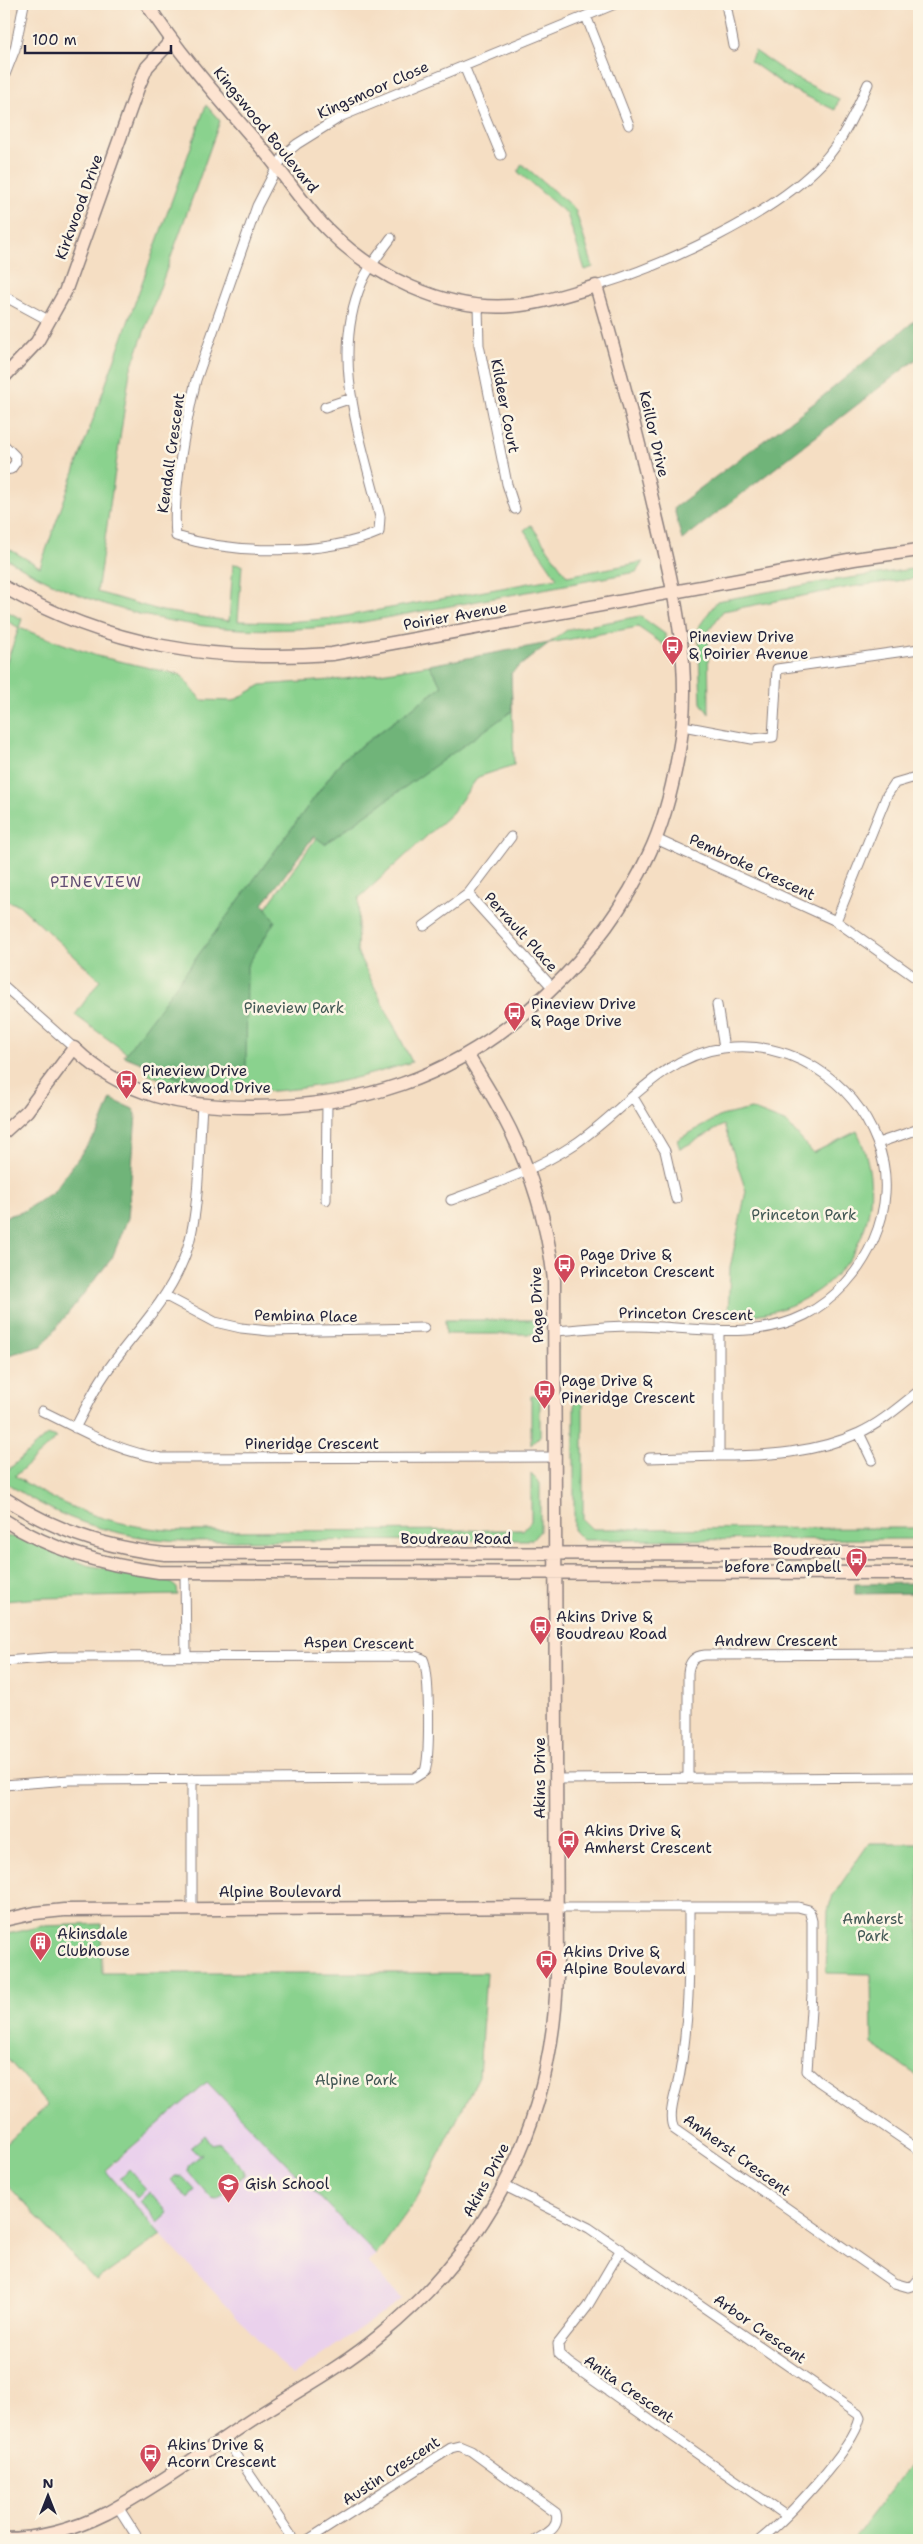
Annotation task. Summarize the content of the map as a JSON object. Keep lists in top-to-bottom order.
{
  "streets": {
    "street": [
      "Kingsmoor Close",
      "Kingswood Boulevard",
      "Kirkwood Drive",
      "Kildeer Court",
      "Keillor Drive",
      "Kendall Crescent",
      "Poirier Avenue",
      "Pembroke Crescent",
      "Perrault Place",
      "Page Drive",
      "Princeton Crescent",
      "Pembina Place",
      "Pineridge Crescent",
      "Boudreau Road",
      "Andrew Crescent",
      "Aspen Crescent",
      "Akins Drive",
      "Alpine Boulevard",
      "Amherst Crescent",
      "Arbor Crescent",
      "Anita Crescent",
      "Austin Crescent"
    ]
  },
  "crossings": [
    ["Kingsmoor Close", "Kingswood Boulevard"],
    ["Kingsmoor Close", "Kendall Crescent"],
    ["Kingswood Boulevard", "Kirkwood Drive"],
    ["Kingswood Boulevard", "Kildeer Court"],
    ["Kingswood Boulevard", "Keillor Drive"],
    ["Kingswood Boulevard", "Kendall Crescent"],
    ["Keillor Drive", "Poirier Avenue"],
    ["Keillor Drive", "Pembroke Crescent"],
    ["Keillor Drive", "Perrault Place"],
    ["Keillor Drive", "Page Drive"],
    ["Page Drive", "Princeton Crescent"],
    ["Page Drive", "Pineridge Crescent"],
    ["Page Drive", "Boudreau Road"],
    ["Page Drive", "Akins Drive"],
    ["Akins Drive", "Alpine Boulevard"],
    ["Akins Drive", "Arbor Crescent"],
    ["Arbor Crescent", "Anita Crescent"]
  ],
  "districts": ["PINEVIEW"],
  "parks": [
    "Pineview Park",
    "Princeton Park",
    "Amherst Park",
    "Alpine Park"
  ],
  "places": {
    "bus stop": [
      "Pineview Drive & Poirier Avenue",
      "Pineview Drive & Page Drive",
      "Pineview Drive & Parkwood Drive",
      "Page Drive & Princeton Crescent",
      "Page Drive & Pineridge Crescent",
      "Boudreau before Campbell",
      "Akins Drive & Boudreau Road",
      "Akins Drive & Amherst Crescent",
      "Akins Drive & Alpine Boulevard",
      "Akins Drive & Acorn Crescent"
    ],
    "building": ["Akinsdale Clubhouse"],
    "school or university": ["Gish School"]
  },
  "scale_bar": "100 m",
  "north": "top"
}
